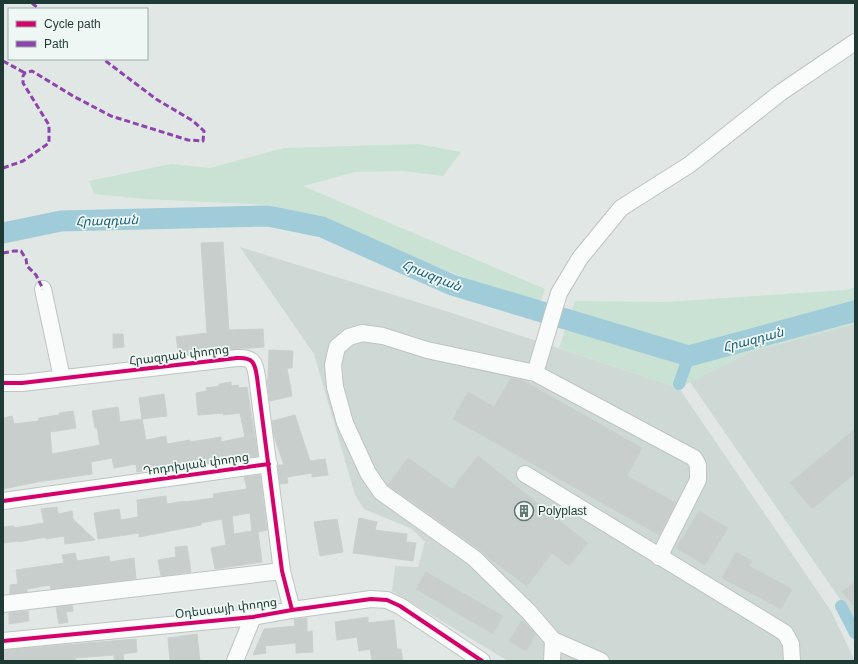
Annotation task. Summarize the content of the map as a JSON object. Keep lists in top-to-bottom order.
{
  "streets": {
    "street": ["Հրազդան փողոց", "Դոդոխյան փողոց", "Օդեսսայի փողոց"]
  },
  "crossings": [
    ["Հրազդան փողոց", "Դոդոխյան փողոց"]
  ],
  "water": ["Հրազդան"],
  "places": {
    "building": ["Polyplast"]
  },
  "legend": ["Cycle path", "Path"]
}
